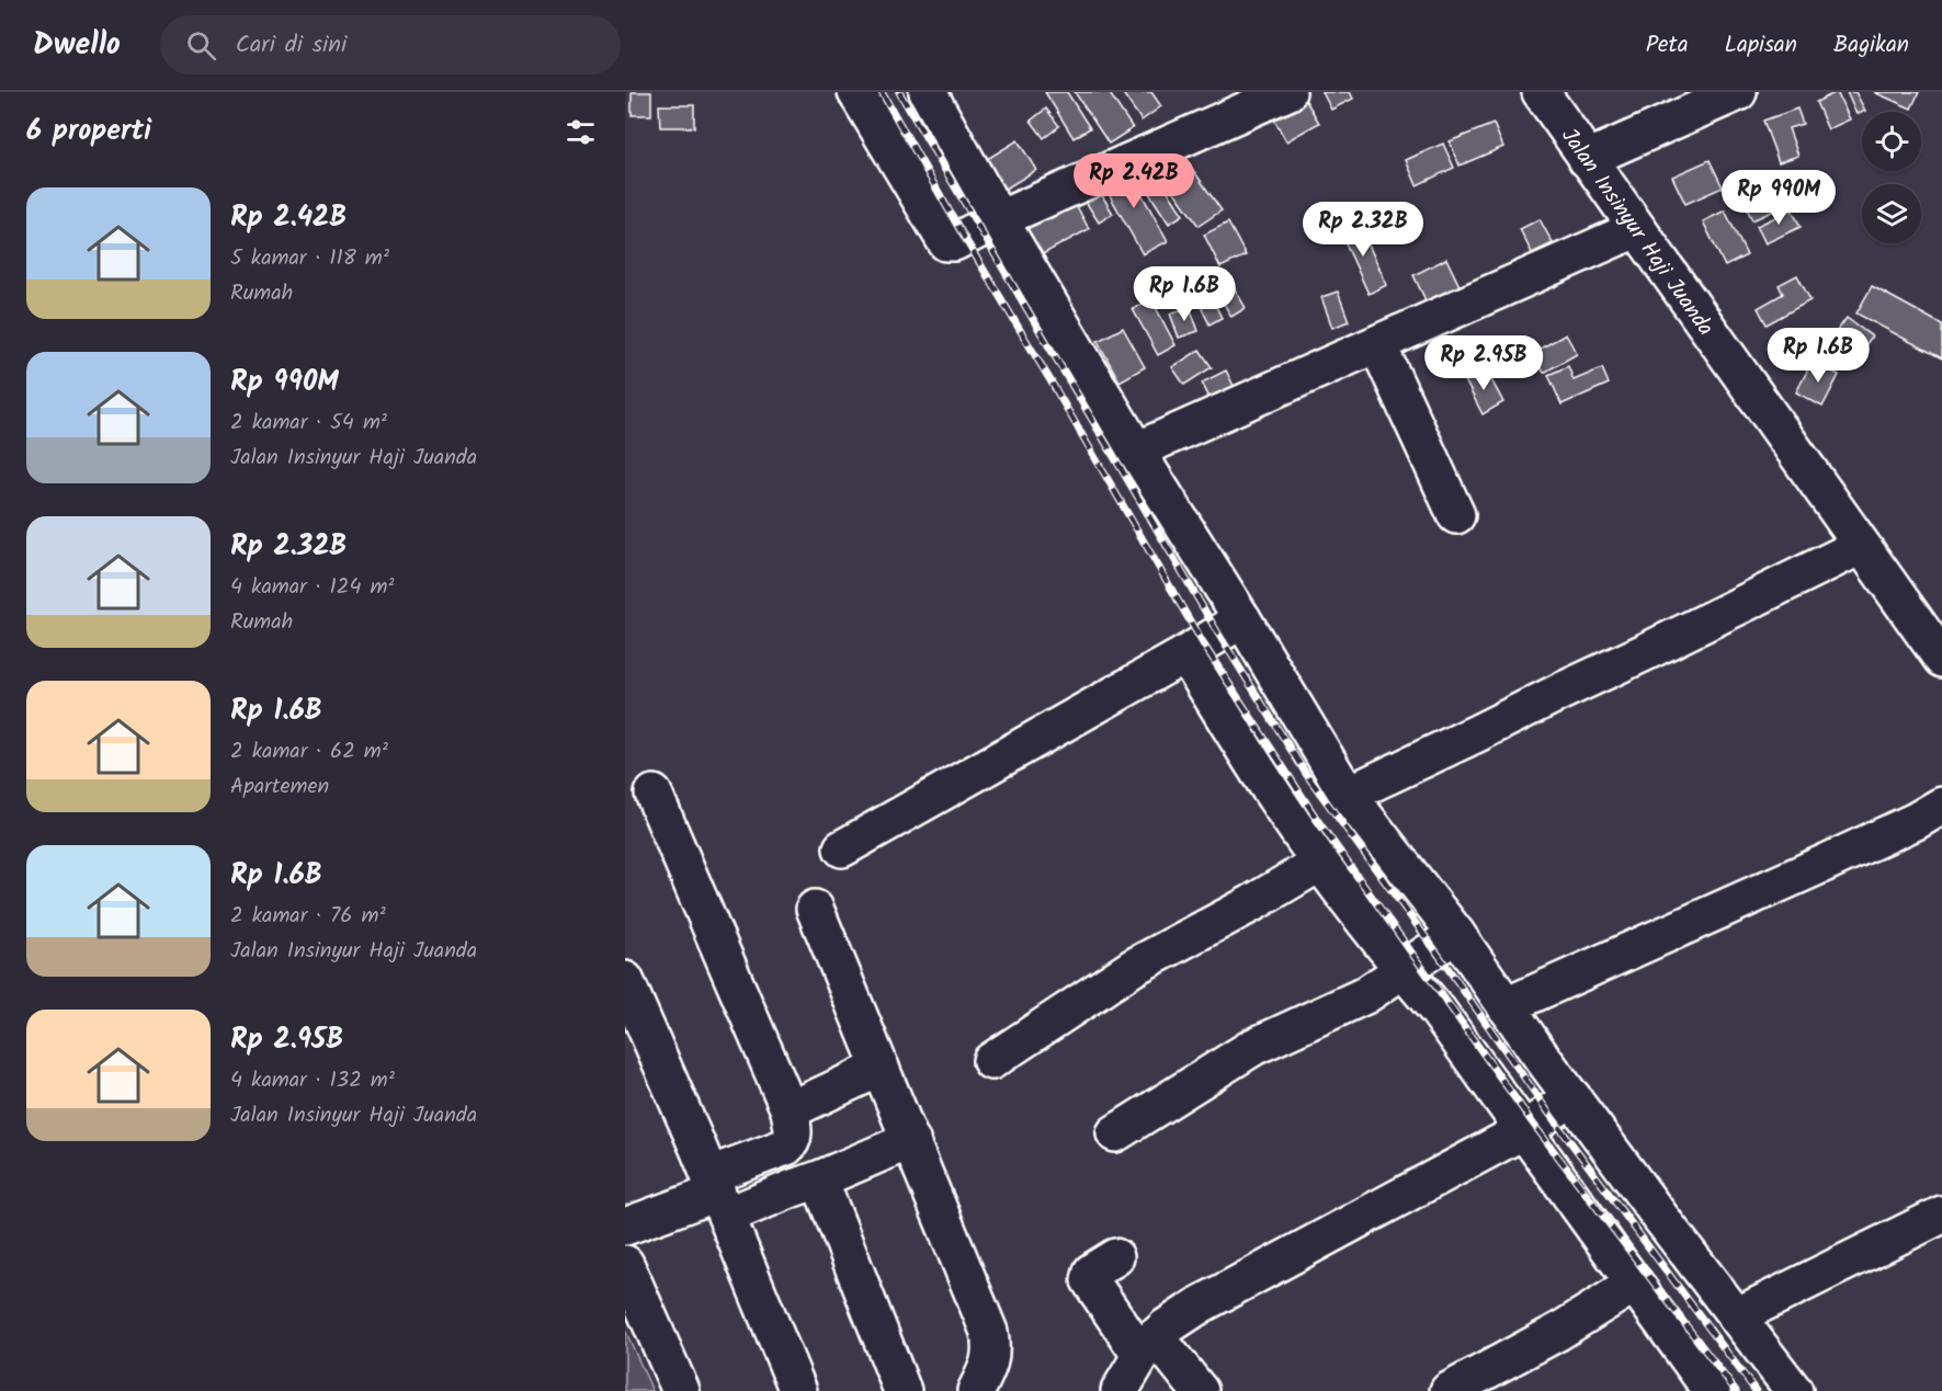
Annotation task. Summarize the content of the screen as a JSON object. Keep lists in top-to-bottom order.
{
  "streets": {
    "main road": ["Jalan Insinyur Haji Juanda"]
  },
  "page": {
    "header": "Dwello",
    "search": "Cari di sini",
    "nav": ["Peta", "Lapisan", "Bagikan"],
    "heading": "6 properti",
    "price": [
      "Rp 2.42B",
      "Rp 990M",
      "Rp 2.32B",
      "Rp 1.6B",
      "Rp 1.6B",
      "Rp 2.95B"
    ],
    "list": [
      {
        "name": "Rp 2.42B",
        "note": "5 kamar · 118 m² · Rumah"
      },
      {
        "name": "Rp 990M",
        "note": "2 kamar · 54 m² · Jalan Insinyur Haji Juanda"
      },
      {
        "name": "Rp 2.32B",
        "note": "4 kamar · 124 m² · Rumah"
      },
      {
        "name": "Rp 1.6B",
        "note": "2 kamar · 62 m² · Apartemen"
      },
      {
        "name": "Rp 1.6B",
        "note": "2 kamar · 76 m² · Jalan Insinyur Haji Juanda"
      },
      {
        "name": "Rp 2.95B",
        "note": "4 kamar · 132 m² · Jalan Insinyur Haji Juanda"
      }
    ]
  }
}
